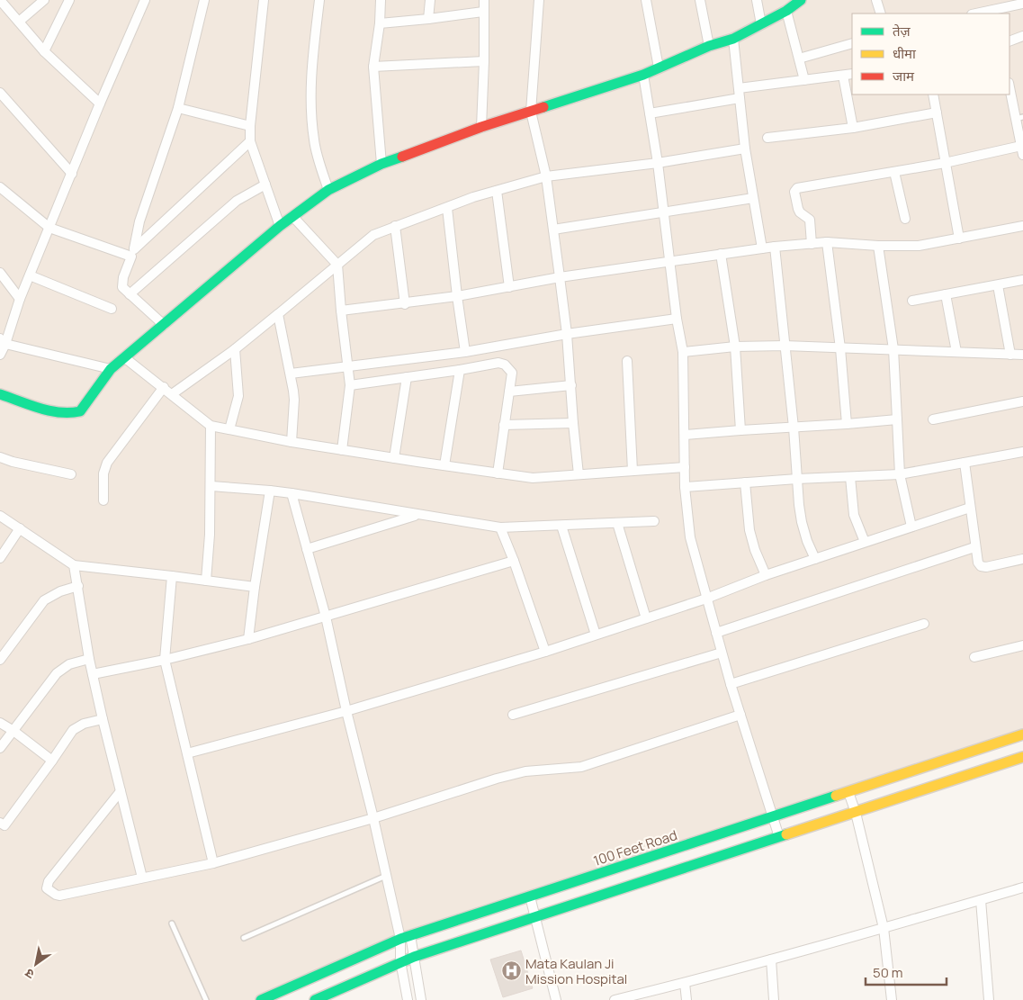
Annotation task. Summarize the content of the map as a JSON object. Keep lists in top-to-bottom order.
{
  "streets": {
    "main road": ["100 Feet Road"]
  },
  "places": {
    "hospital": ["Mata Kaulan Ji Mission Hospital"]
  },
  "legend": ["तेज़", "धीमा", "जाम"],
  "scale_bar": "50 m",
  "north": "bottom left"
}
